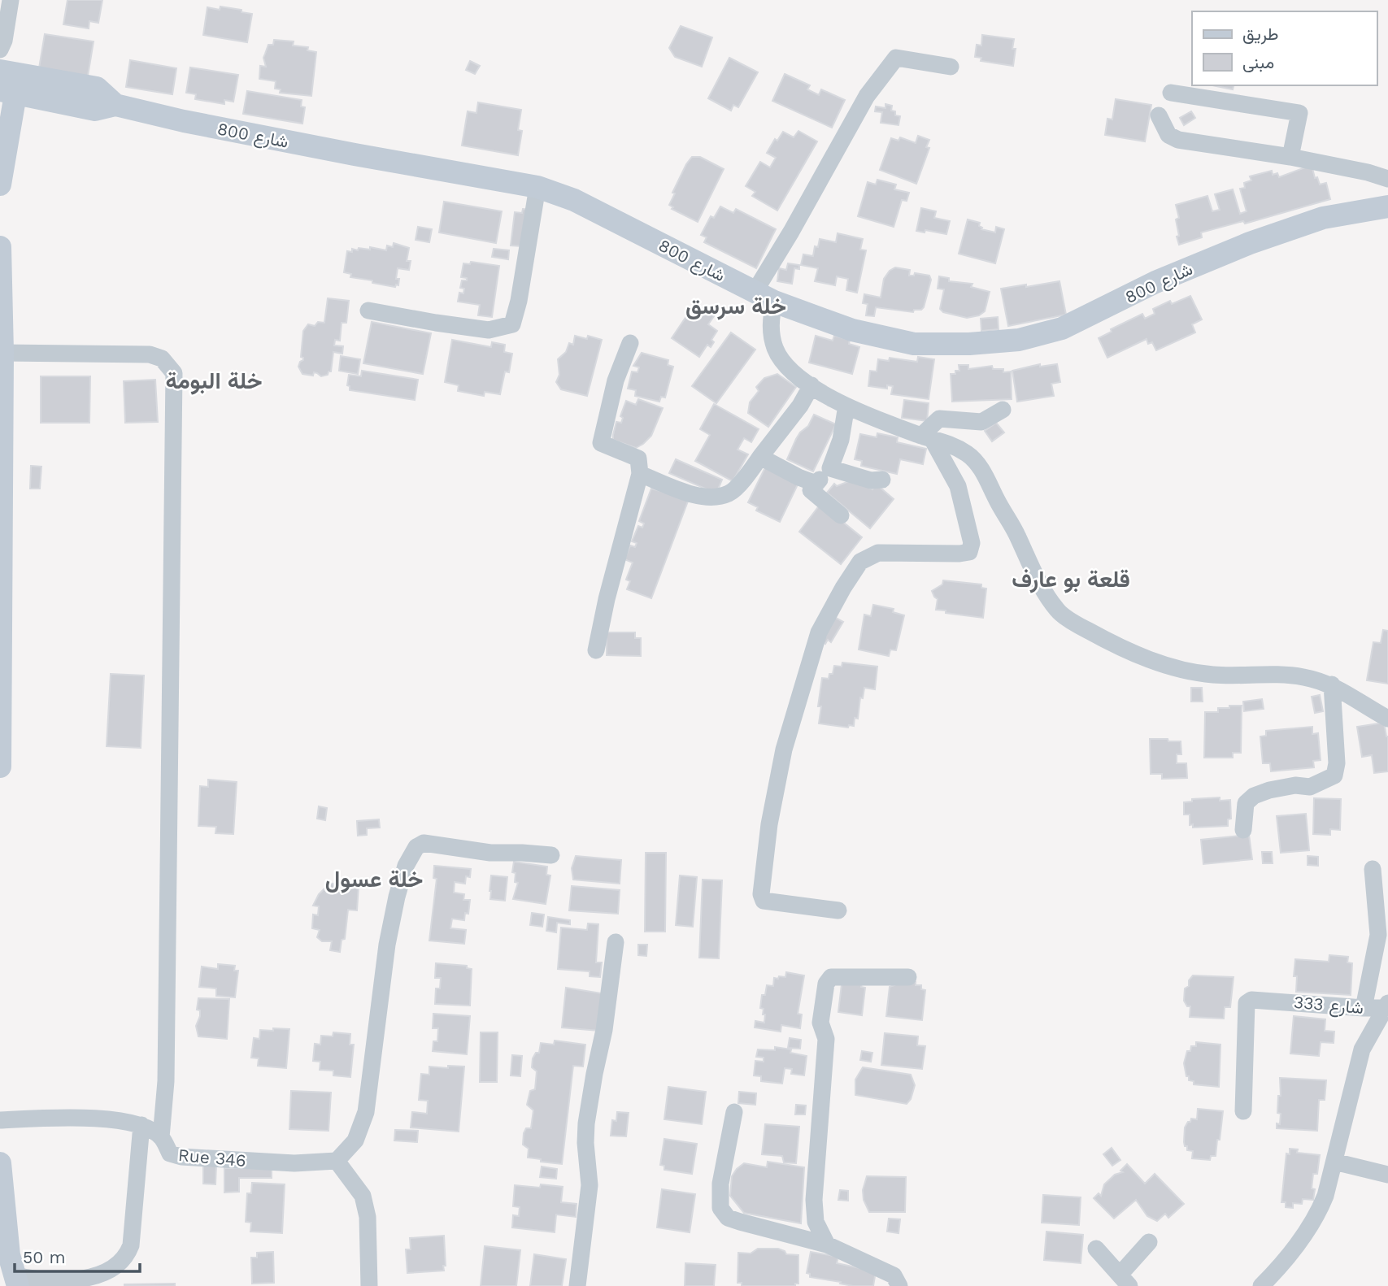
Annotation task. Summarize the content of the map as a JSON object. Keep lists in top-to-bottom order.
{
  "streets": {
    "main road": ["شارع 800"],
    "street": ["شارع 333", "Rue 346"]
  },
  "districts": [
    "خلة سرسق",
    "خلة البومة",
    "قلعة بو عارف",
    "خلة عسول"
  ],
  "legend": ["طريق", "مبنى"],
  "scale_bar": "50 m"
}
